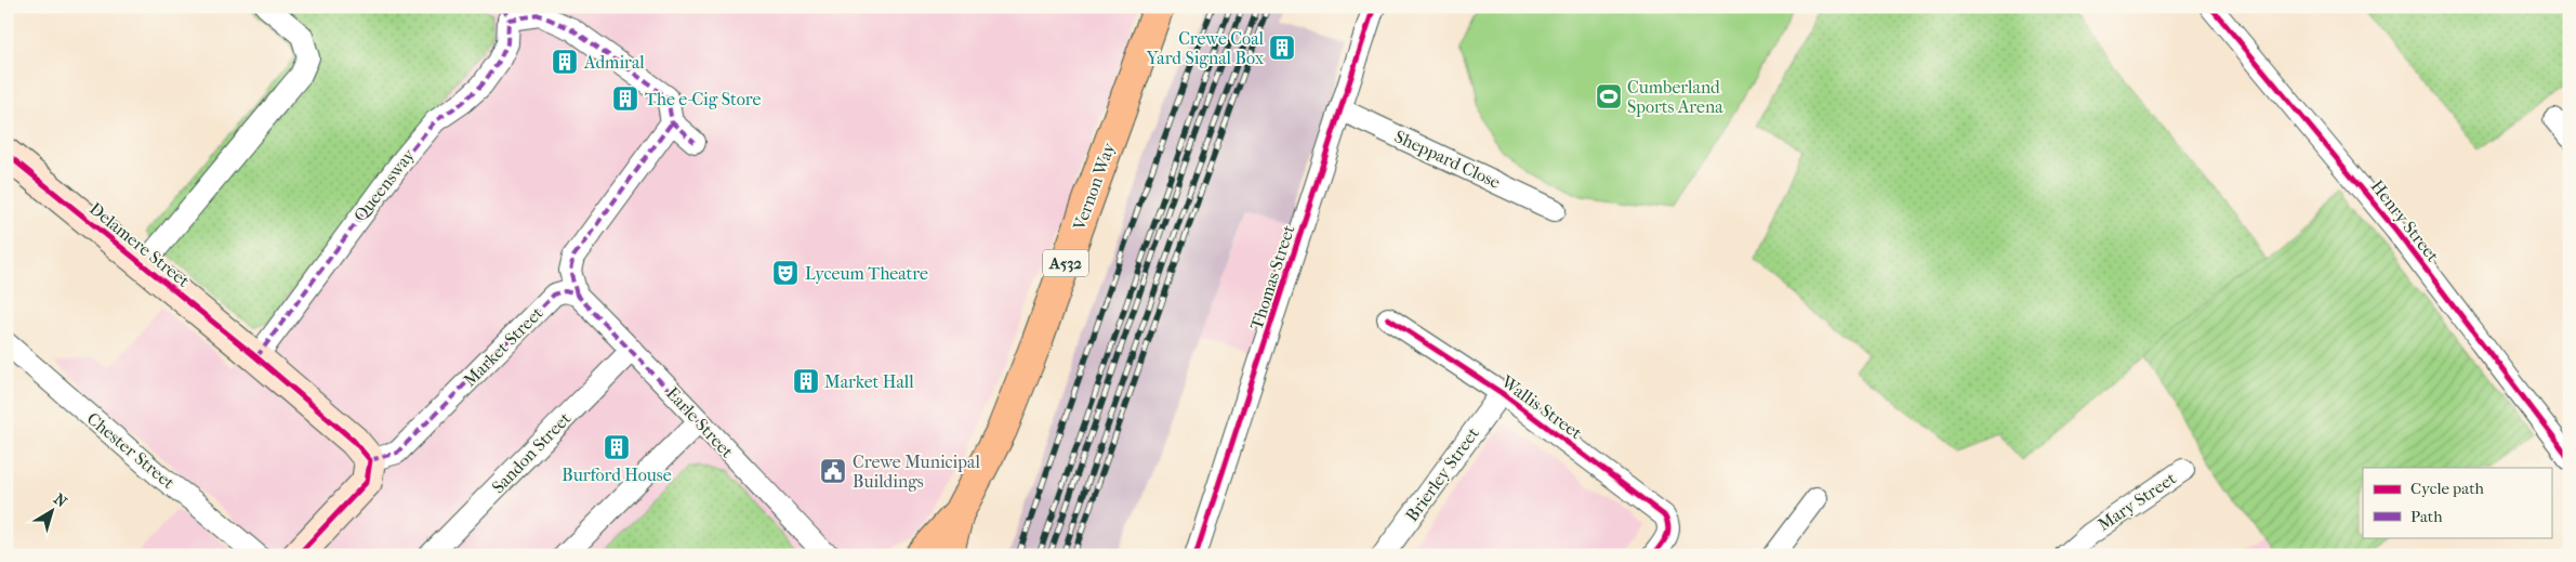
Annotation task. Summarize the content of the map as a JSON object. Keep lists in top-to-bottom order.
{
  "streets": {
    "main road": ["Vernon Way", "A532"],
    "street": [
      "Sheppard Close",
      "Queensway",
      "Henry Street",
      "Delamere Street",
      "Thomas Street",
      "Market Street",
      "Wallis Street",
      "Earle Street",
      "Chester Street",
      "Sandon Street",
      "Brierley Street",
      "Mary Street"
    ]
  },
  "crossings": [
    ["Sheppard Close", "Thomas Street"],
    ["Queensway", "Delamere Street"],
    ["Delamere Street", "Market Street"],
    ["Market Street", "Earle Street"],
    ["Wallis Street", "Brierley Street"],
    ["Earle Street", "Sandon Street"]
  ],
  "places": {
    "building": [
      "Crewe Coal Yard Signal Box",
      "Admiral",
      "The e-Cig Store",
      "Market Hall",
      "Burford House"
    ],
    "sports": ["Cumberland Sports Arena"],
    "theatre": ["Lyceum Theatre"],
    "public building": ["Crewe Municipal Buildings"]
  },
  "legend": ["Cycle path", "Path"],
  "north": "top right"
}
